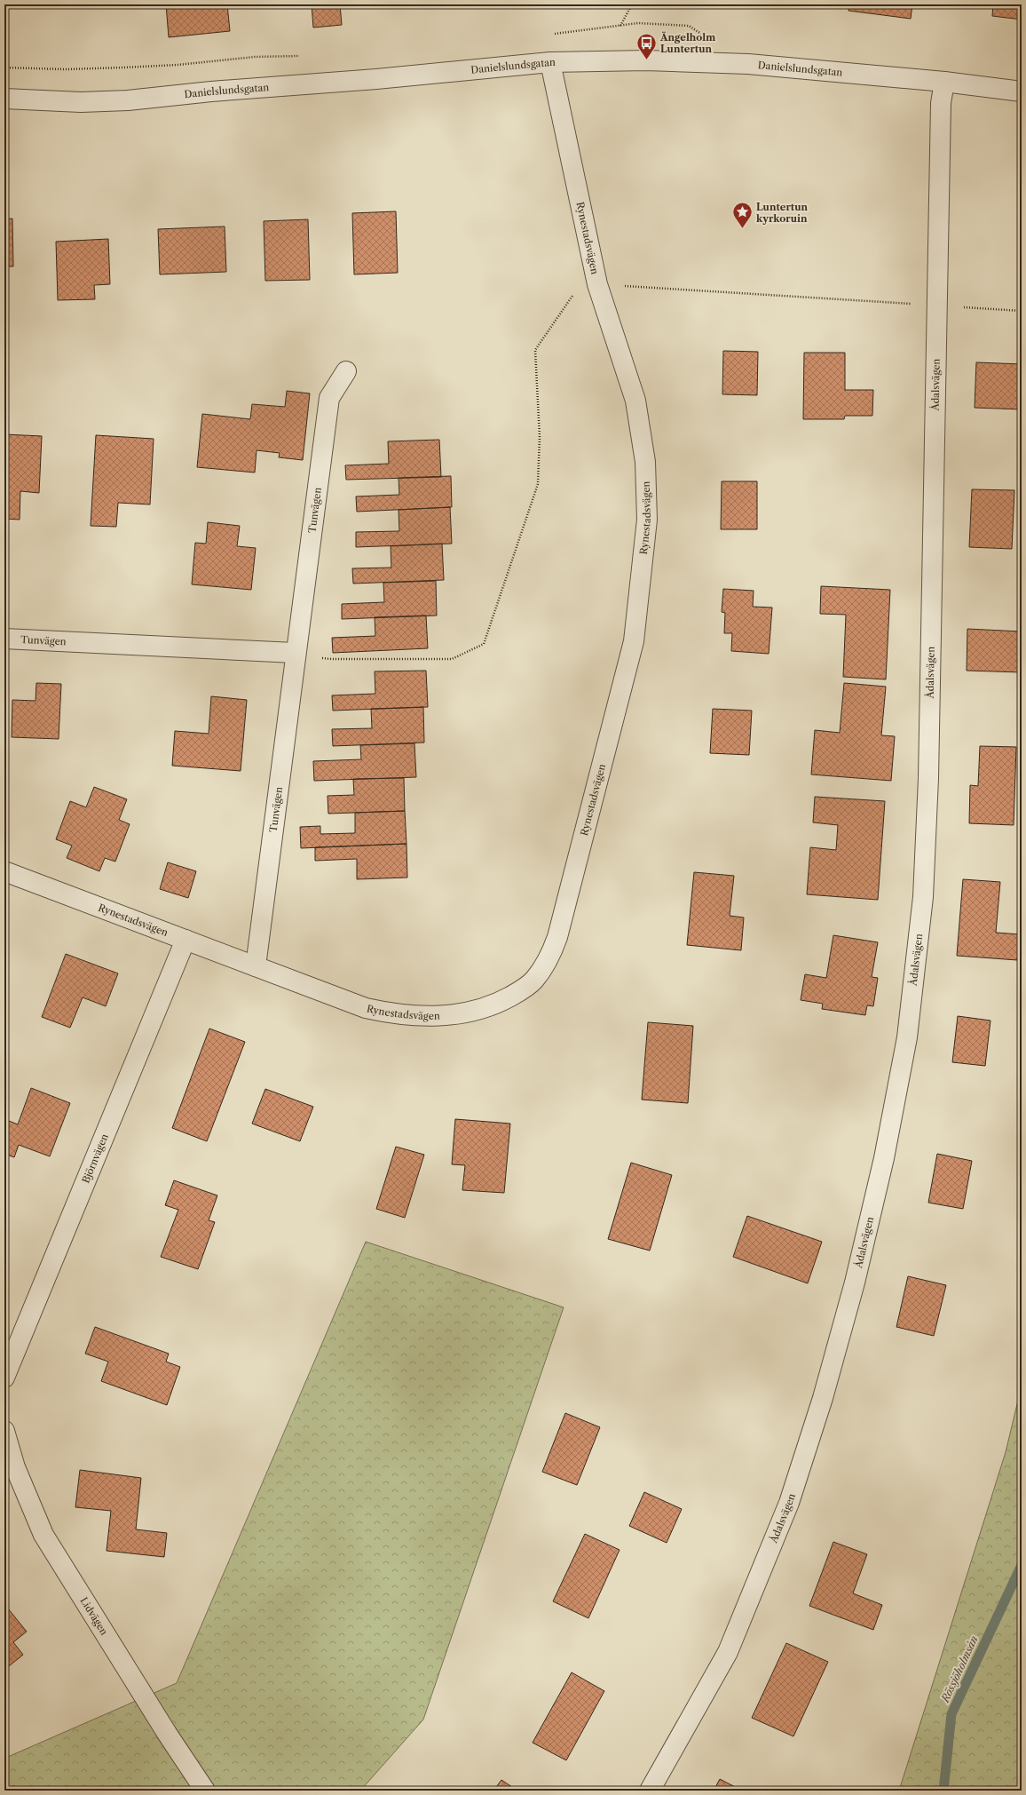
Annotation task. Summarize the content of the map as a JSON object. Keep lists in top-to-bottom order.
{
  "streets": {
    "street": [
      "Danielslundsgatan",
      "Rynestadsvägen",
      "Ådalsvägen",
      "Tunvägen",
      "Björnvägen",
      "Lidvägen"
    ]
  },
  "crossings": [
    ["Danielslundsgatan", "Rynestadsvägen"],
    ["Danielslundsgatan", "Ådalsvägen"],
    ["Rynestadsvägen", "Tunvägen"],
    ["Rynestadsvägen", "Björnvägen"]
  ],
  "water": ["Rössjöholmsån"],
  "places": {
    "bus stop": ["Ängelholm Luntertun"],
    "place": ["Luntertun kyrkoruin"]
  }
}
